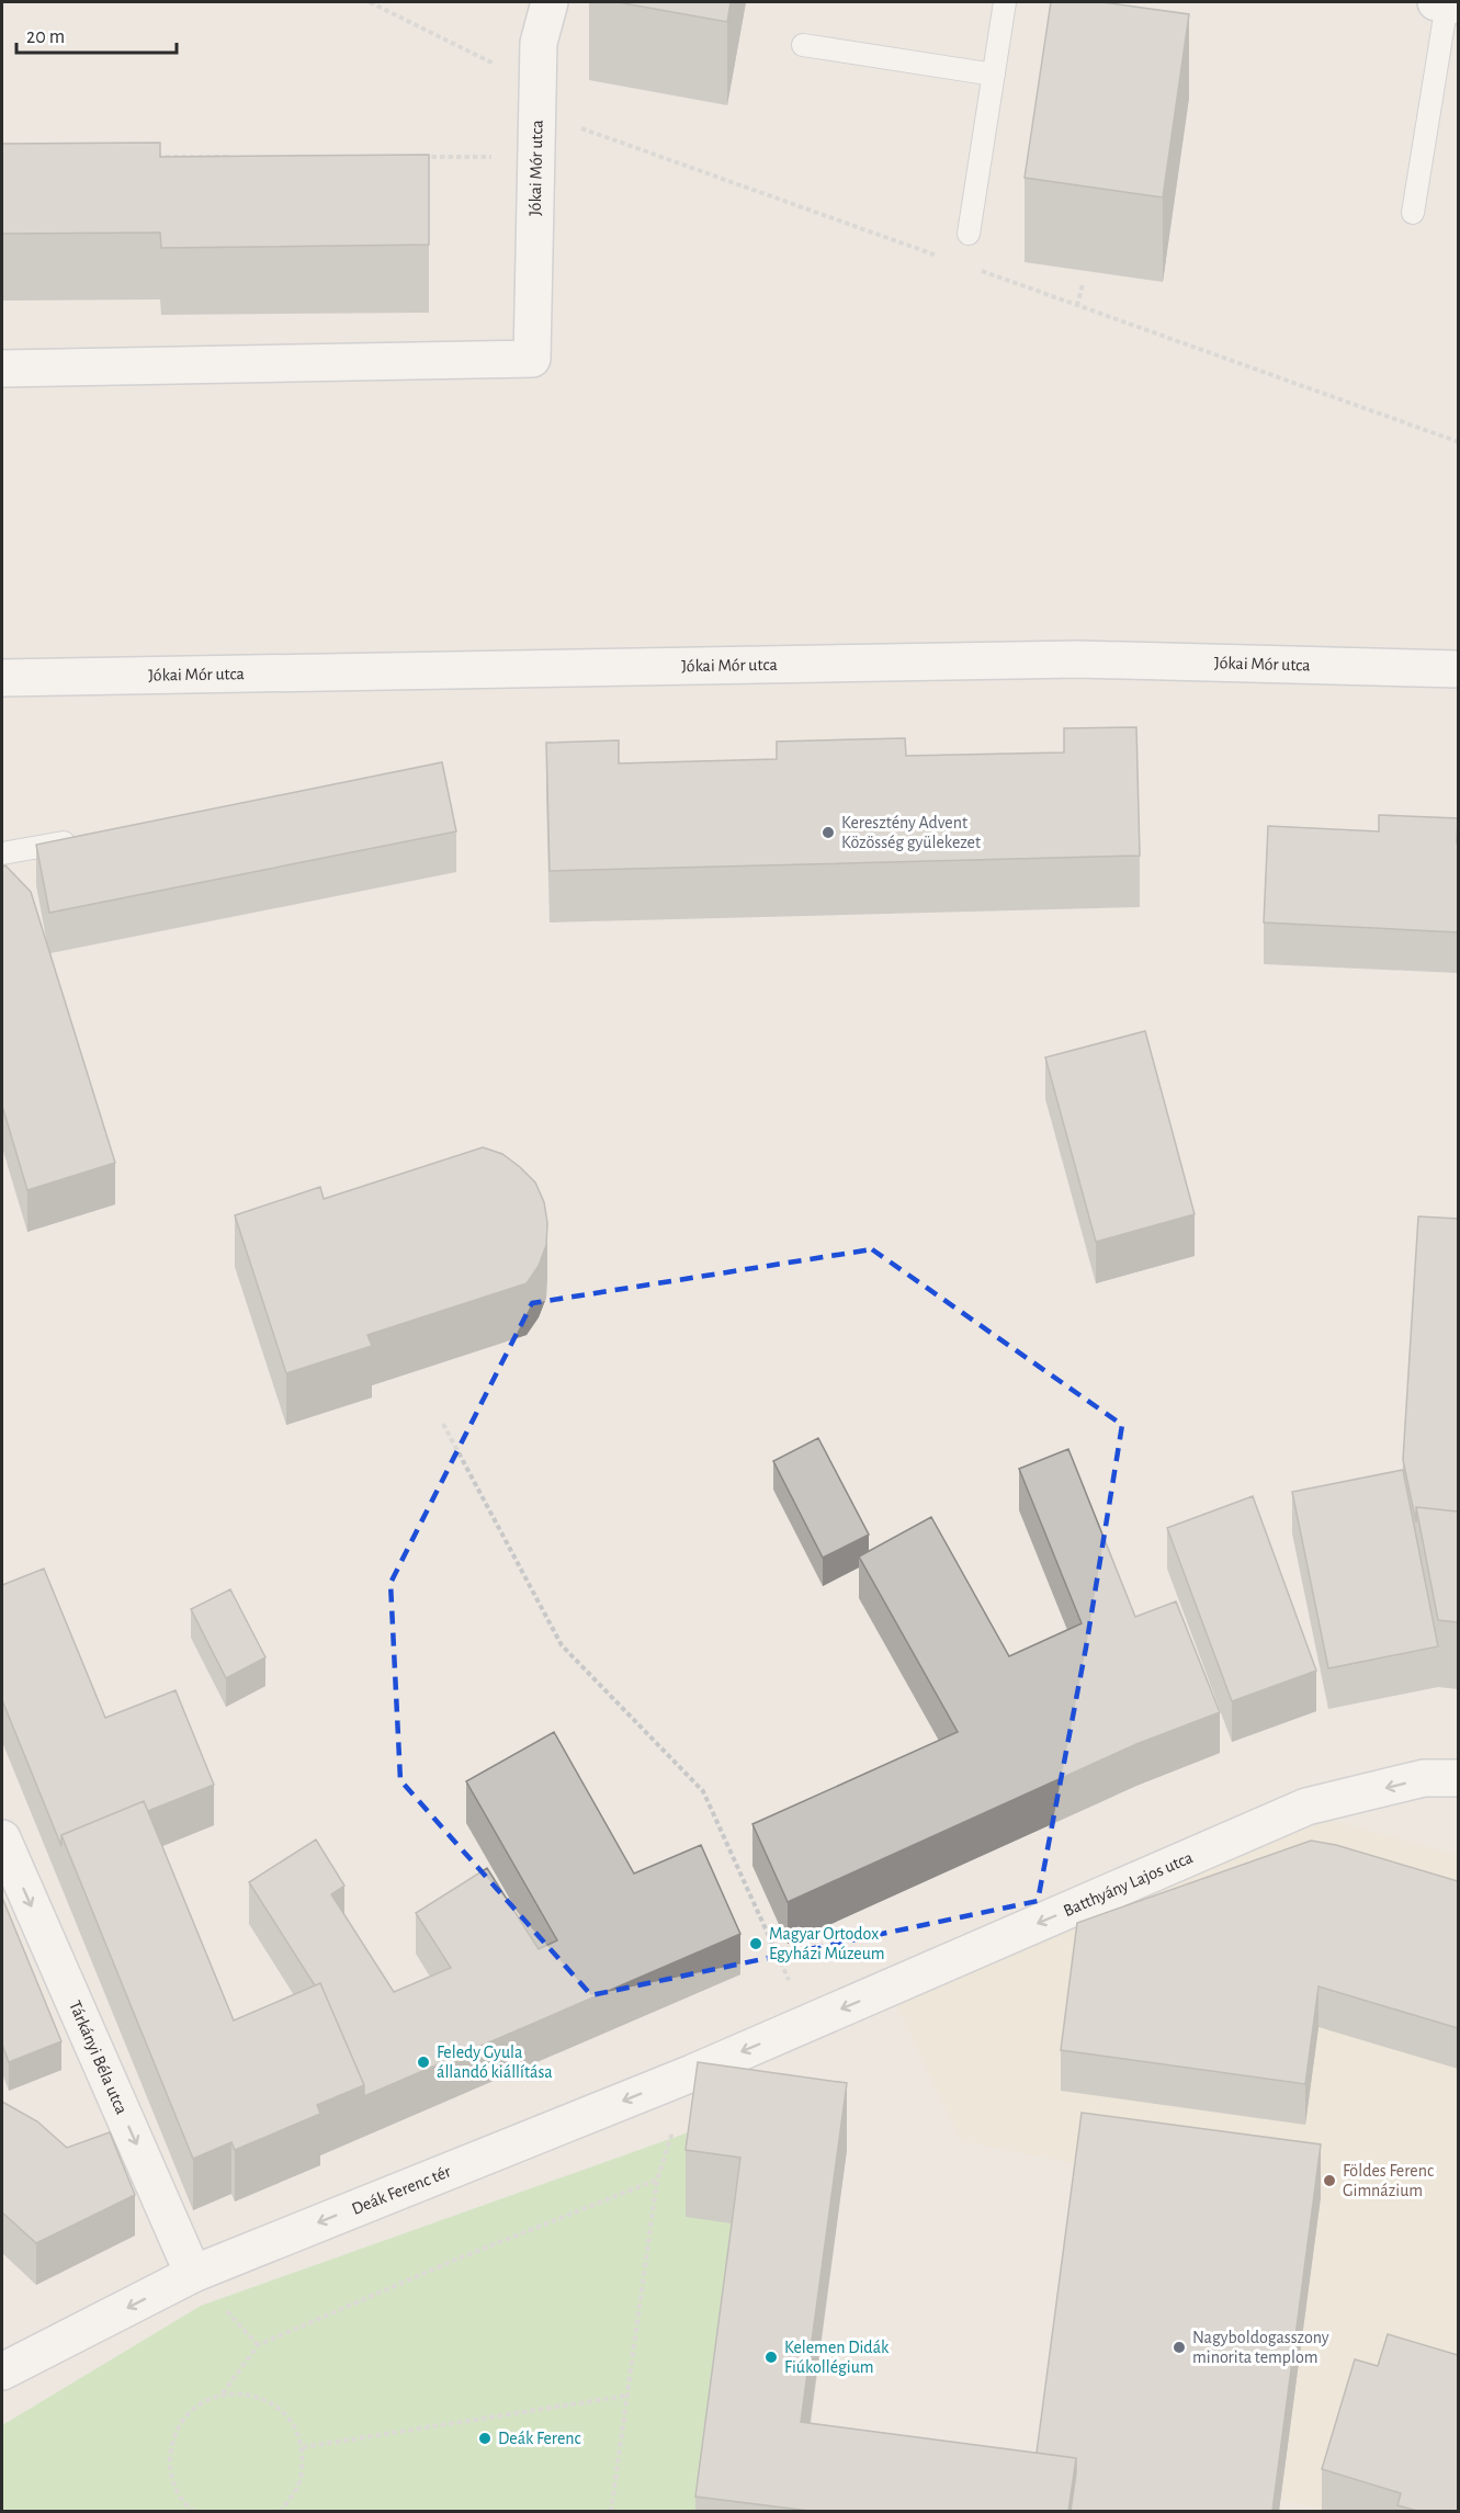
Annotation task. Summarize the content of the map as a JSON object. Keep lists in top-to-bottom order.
{
  "streets": {
    "street": [
      "Jókai Mór utca",
      "Batthyány Lajos utca",
      "Tárkányi Béla utca",
      "Deák Ferenc tér"
    ]
  },
  "crossings": [
    ["Batthyány Lajos utca", "Deák Ferenc tér"],
    ["Tárkányi Béla utca", "Deák Ferenc tér"]
  ],
  "one_way": ["Batthyány Lajos utca", "Tárkányi Béla utca", "Deák Ferenc tér"],
  "places": [
    "Keresztény Advent Közösség gyülekezet",
    "Magyar Ortodox Egyházi Múzeum",
    "Feledy Gyula állandó kiállítása",
    "Földes Ferenc Gimnázium",
    "Nagyboldogasszony minorita templom",
    "Kelemen Didák Fiúkollégium",
    "Deák Ferenc"
  ],
  "scale_bar": "20 m"
}
